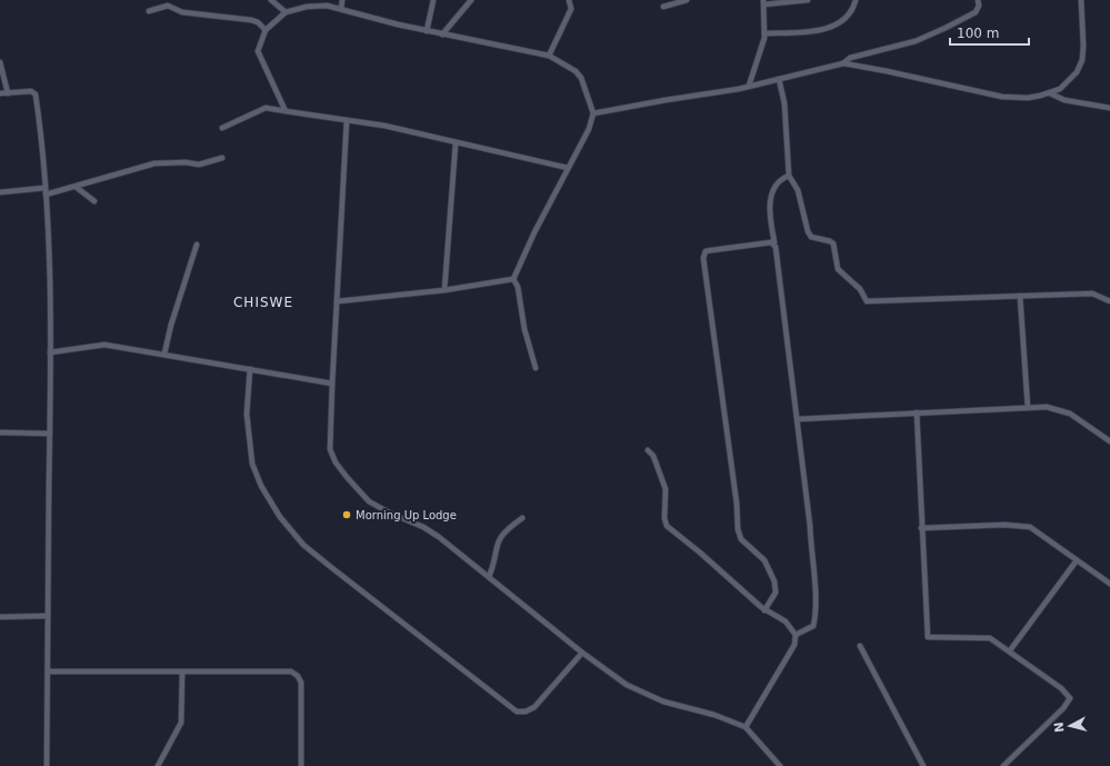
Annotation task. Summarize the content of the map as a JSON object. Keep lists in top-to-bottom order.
{
  "districts": ["CHISWE"],
  "places": ["Morning Up Lodge"],
  "scale_bar": "100 m",
  "north": "left"
}
